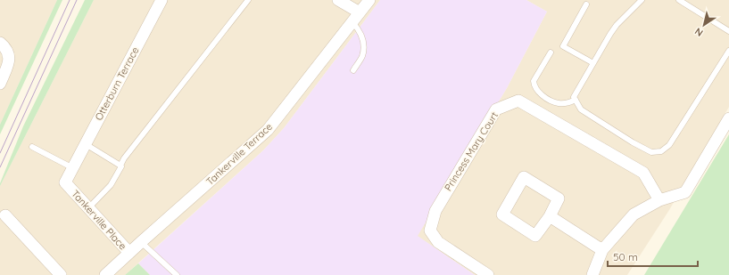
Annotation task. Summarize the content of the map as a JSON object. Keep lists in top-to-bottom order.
{
  "streets": {
    "street": [
      "Otterburn Terrace",
      "Princess Mary Court",
      "Tankerville Terrace",
      "Tankerville Place"
    ]
  },
  "crossings": [
    ["Otterburn Terrace", "Tankerville Place"],
    ["Tankerville Terrace", "Tankerville Place"]
  ],
  "scale_bar": "50 m",
  "north": "bottom left"
}
